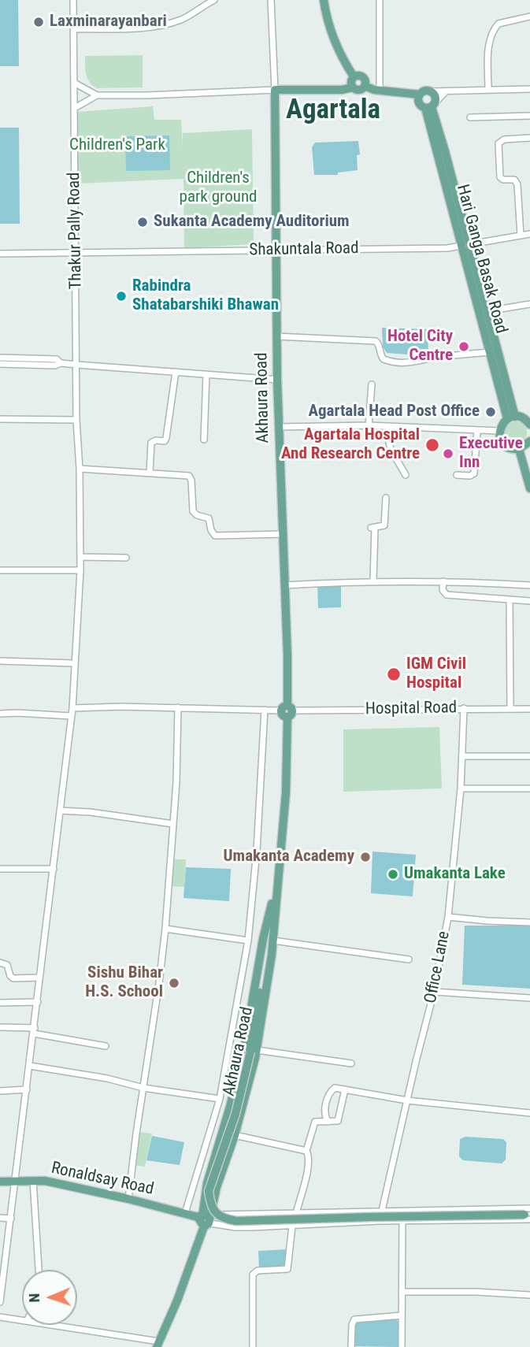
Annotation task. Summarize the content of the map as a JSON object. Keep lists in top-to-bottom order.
{
  "streets": {
    "main road": ["Hari Ganga Basak Road", "Akhaura Road", "Ronaldsay Road"],
    "street": [
      "Thakur Pally Road",
      "Shakuntala Road",
      "Hospital Road",
      "Office Lane"
    ]
  },
  "crossings": [
    ["Thakur Pally Road", "Shakuntala Road"],
    ["Thakur Pally Road", "Hospital Road"],
    ["Thakur Pally Road", "Ronaldsay Road"],
    ["Shakuntala Road", "Hari Ganga Basak Road"],
    ["Shakuntala Road", "Akhaura Road"],
    ["Akhaura Road", "Hospital Road"],
    ["Akhaura Road", "Ronaldsay Road"],
    ["Hospital Road", "Office Lane"]
  ],
  "districts": ["Agartala"],
  "parks": ["Children's Park", "Children's park ground"],
  "places": [
    "Laxminarayanbari",
    "Sukanta Academy Auditorium",
    "Rabindra Shatabarshiki Bhawan",
    "Hotel City Centre",
    "Agartala Head Post Office",
    "Agartala Hospital And Research Centre",
    "Executive Inn",
    "IGM Civil Hospital",
    "Umakanta Academy",
    "Umakanta Lake",
    "Sishu Bihar H.S. School"
  ],
  "north": "left"
}
